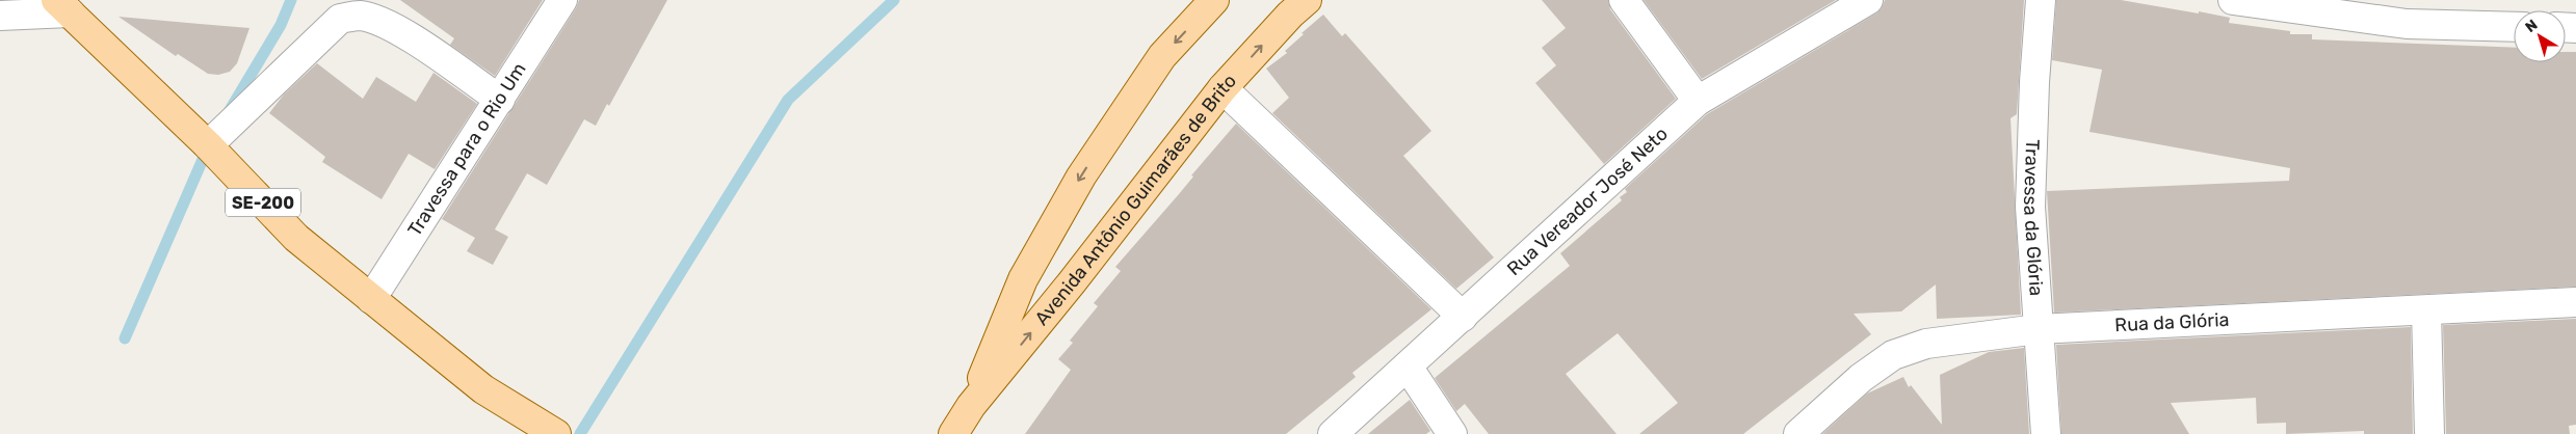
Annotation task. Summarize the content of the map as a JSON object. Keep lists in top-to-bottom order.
{
  "streets": {
    "main road": ["Avenida Antônio Guimarães de Brito", "SE-200"],
    "street": [
      "Travessa para o Rio Um",
      "Rua Vereador José Neto",
      "Travessa da Glória",
      "Rua da Glória"
    ]
  },
  "crossings": [
    ["Travessa para o Rio Um", "SE-200"],
    ["Travessa da Glória", "Rua da Glória"]
  ],
  "north": "top left"
}
